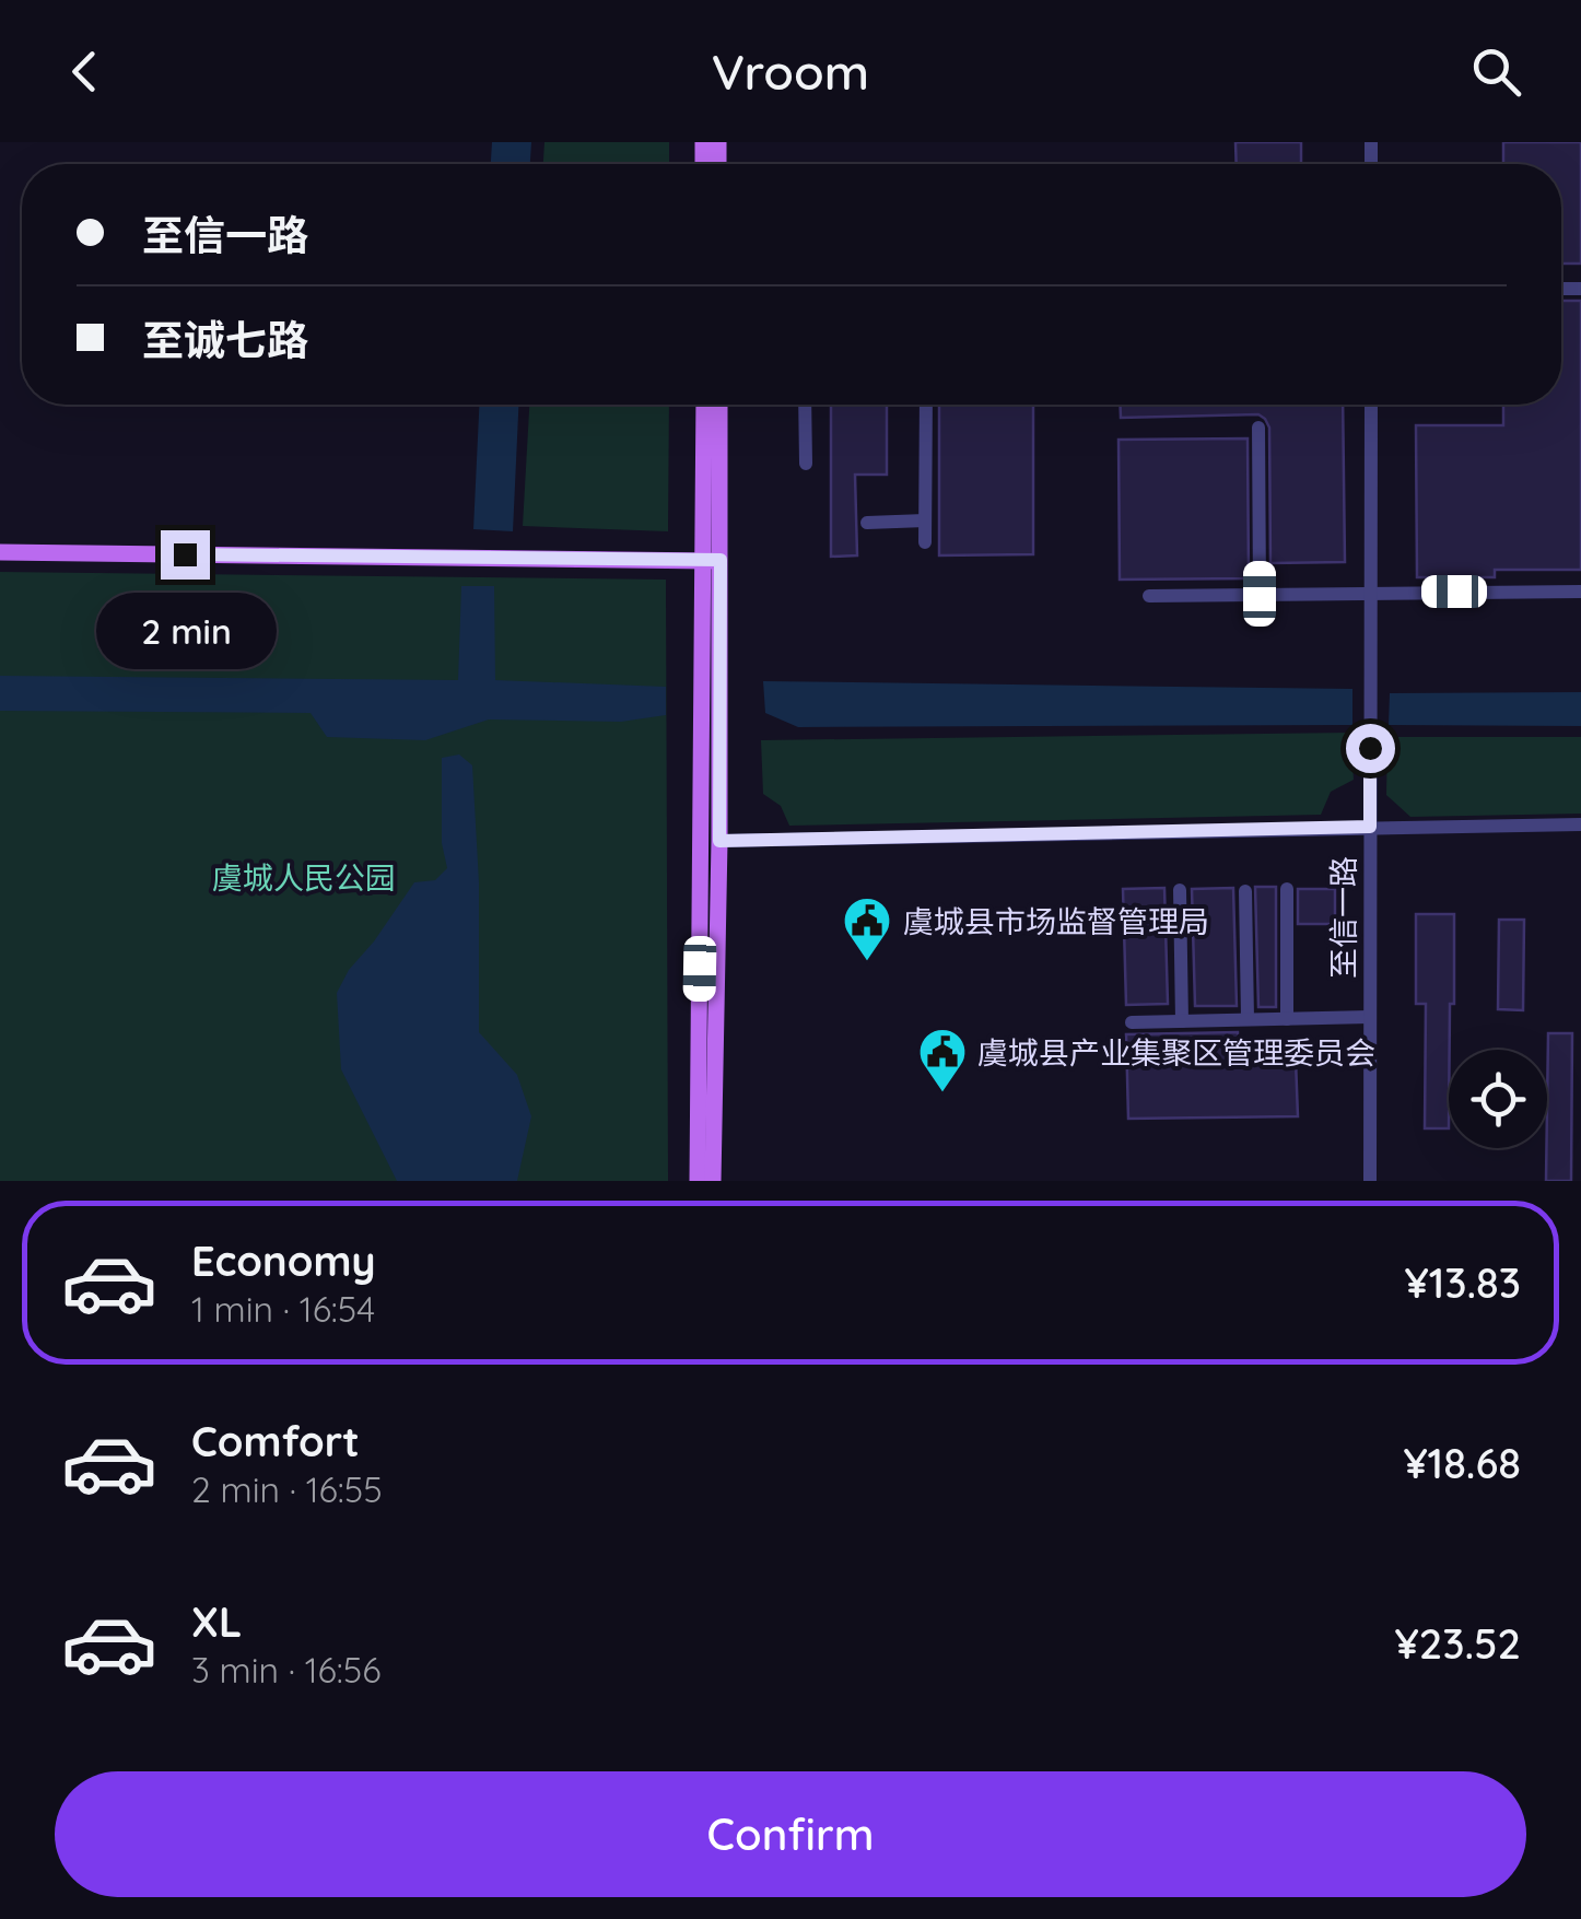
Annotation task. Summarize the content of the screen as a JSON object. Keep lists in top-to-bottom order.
{
  "streets": {
    "street": ["至信一路"]
  },
  "parks": ["虞城人民公园"],
  "places": {
    "public building": ["虞城县市场监督管理局", "虞城县产业集聚区管理委员会"]
  },
  "page": {
    "header": "Vroom",
    "banner": ["至信一路", "至诚七路"],
    "bubble": "2 min",
    "list": [
      {
        "name": "Economy",
        "note": "1 min · 16:54",
        "value": "¥13.83"
      },
      {
        "name": "Comfort",
        "note": "2 min · 16:55",
        "value": "¥18.68"
      },
      {
        "name": "XL",
        "note": "3 min · 16:56",
        "value": "¥23.52"
      }
    ],
    "buttons": "Confirm"
  }
}
